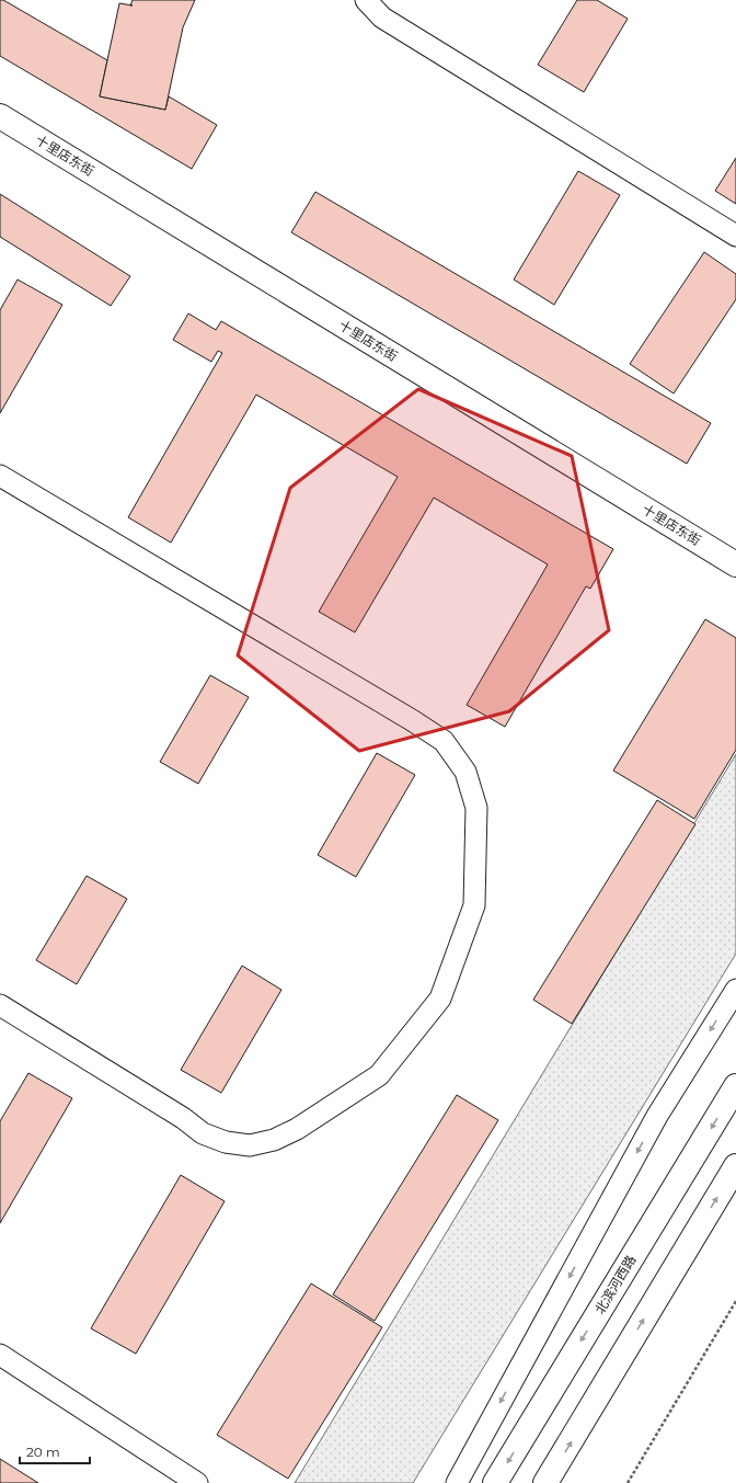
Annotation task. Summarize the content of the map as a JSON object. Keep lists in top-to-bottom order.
{
  "streets": {
    "street": ["十里店东街", "北滨河西路"]
  },
  "scale_bar": "20 m"
}
